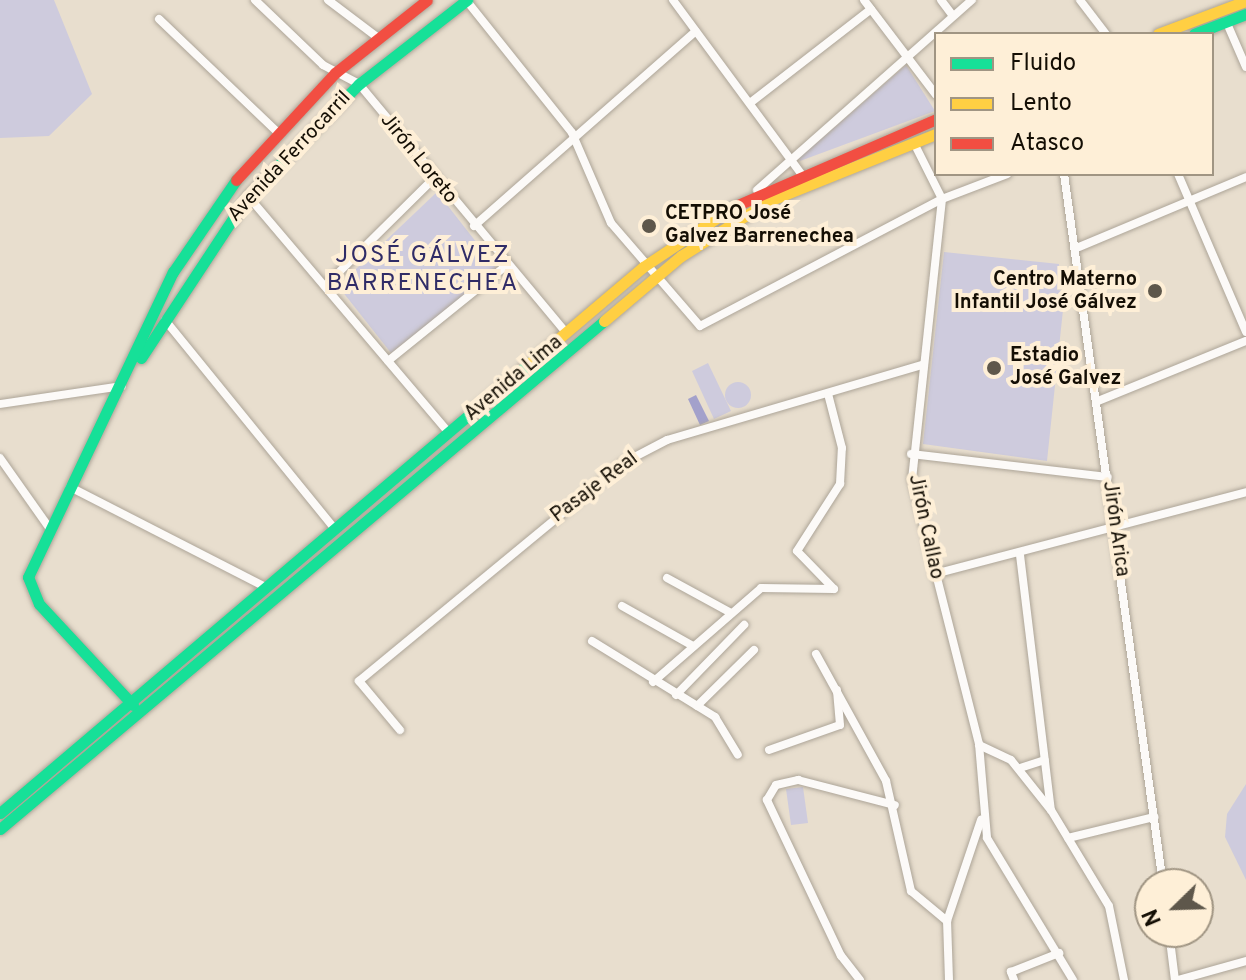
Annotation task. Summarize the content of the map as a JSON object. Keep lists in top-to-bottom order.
{
  "streets": {
    "main road": ["Avenida Ferrocarril", "Avenida Lima"],
    "street": [
      "Jirón Loreto",
      "Pasaje Real",
      "Jirón Callao",
      "Jirón Arica"
    ]
  },
  "crossings": [
    ["Avenida Ferrocarril", "Jirón Loreto"],
    ["Avenida Ferrocarril", "Avenida Lima"],
    ["Jirón Loreto", "Avenida Lima"],
    ["Pasaje Real", "Jirón Callao"]
  ],
  "districts": ["JOSÉ GÁLVEZ BARRENECHEA"],
  "places": ["CETPRO José Galvez Barrenechea", "Centro Materno Infantil José Gálvez", "Estadio José Galvez"],
  "legend": ["Fluido", "Lento", "Atasco"],
  "north": "bottom left"
}
